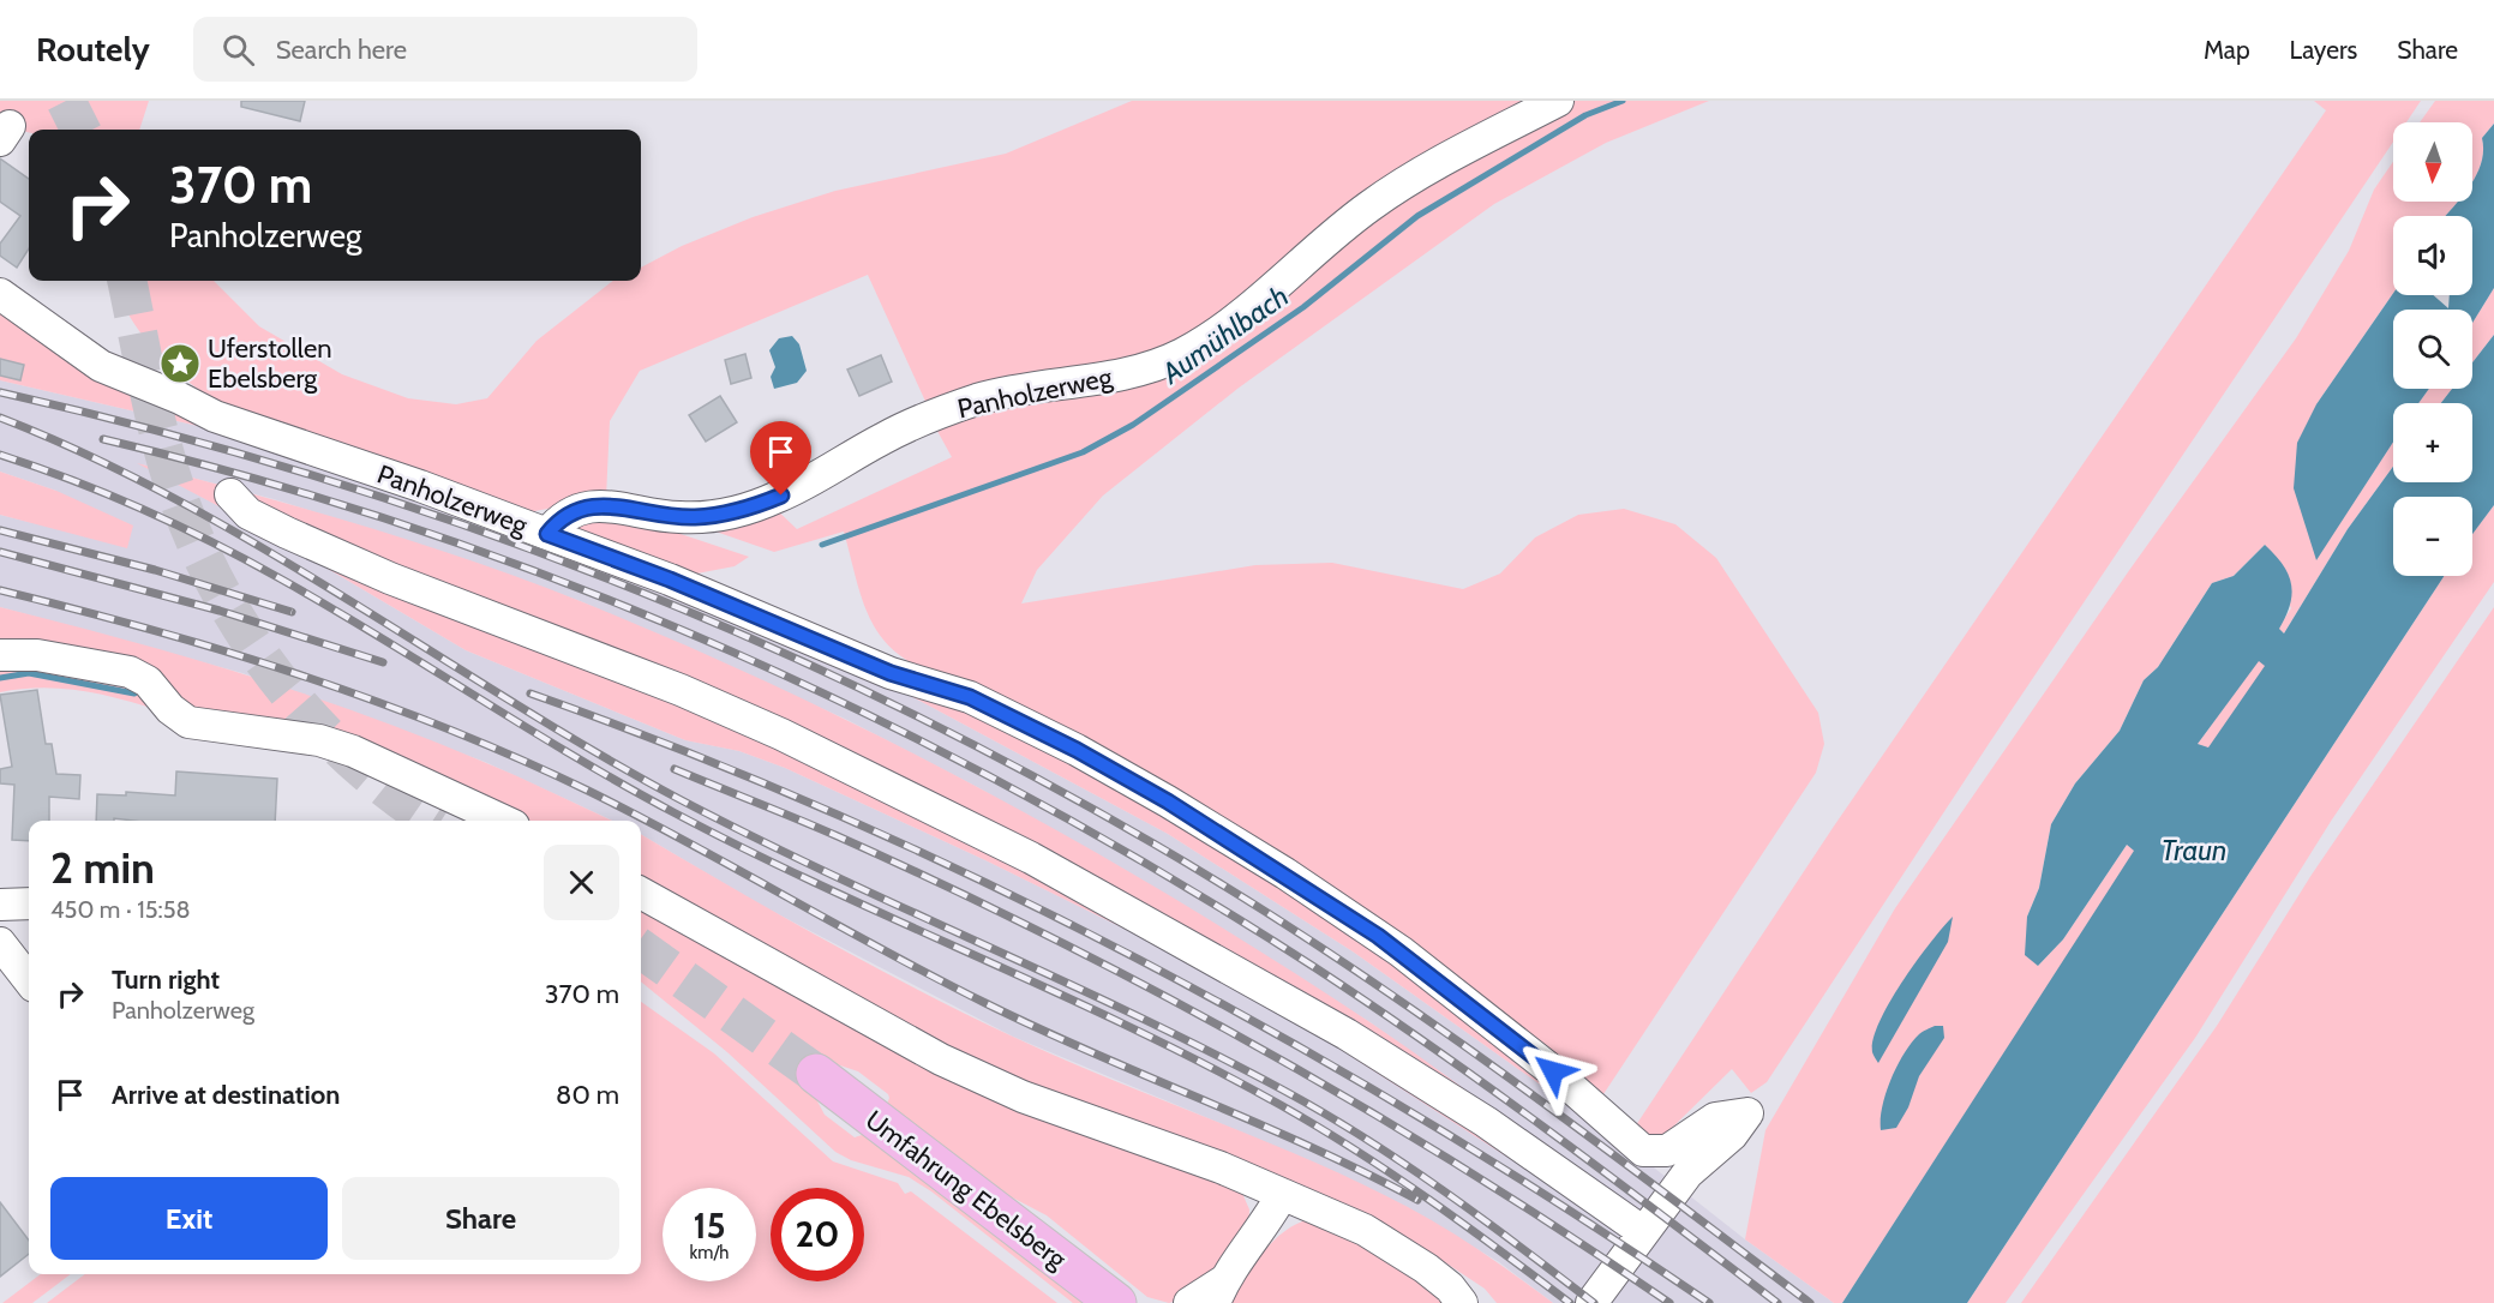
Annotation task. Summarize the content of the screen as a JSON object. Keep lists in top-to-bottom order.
{
  "streets": {
    "main road": ["Umfahrung Ebelsberg"],
    "street": ["Panholzerweg"]
  },
  "water": ["Aumühlbach", "Traun"],
  "places": {
    "place": ["Uferstollen Ebelsberg"]
  },
  "north": "bottom",
  "page": {
    "header": "Routely",
    "search": "Search here",
    "nav": ["Map", "Layers", "Share"],
    "map_buttons": ["+", "−"],
    "turn": ["370 m", "Panholzerweg"],
    "heading": ["2 min", "450 m · 15:58"],
    "list": [
      {
        "name": "Turn right",
        "note": "Panholzerweg",
        "value": "370 m"
      },
      {
        "name": "Arrive at destination",
        "value": "80 m"
      }
    ],
    "buttons": ["Exit", "Share"],
    "speed": "15 km/h",
    "limit": "20"
  }
}
